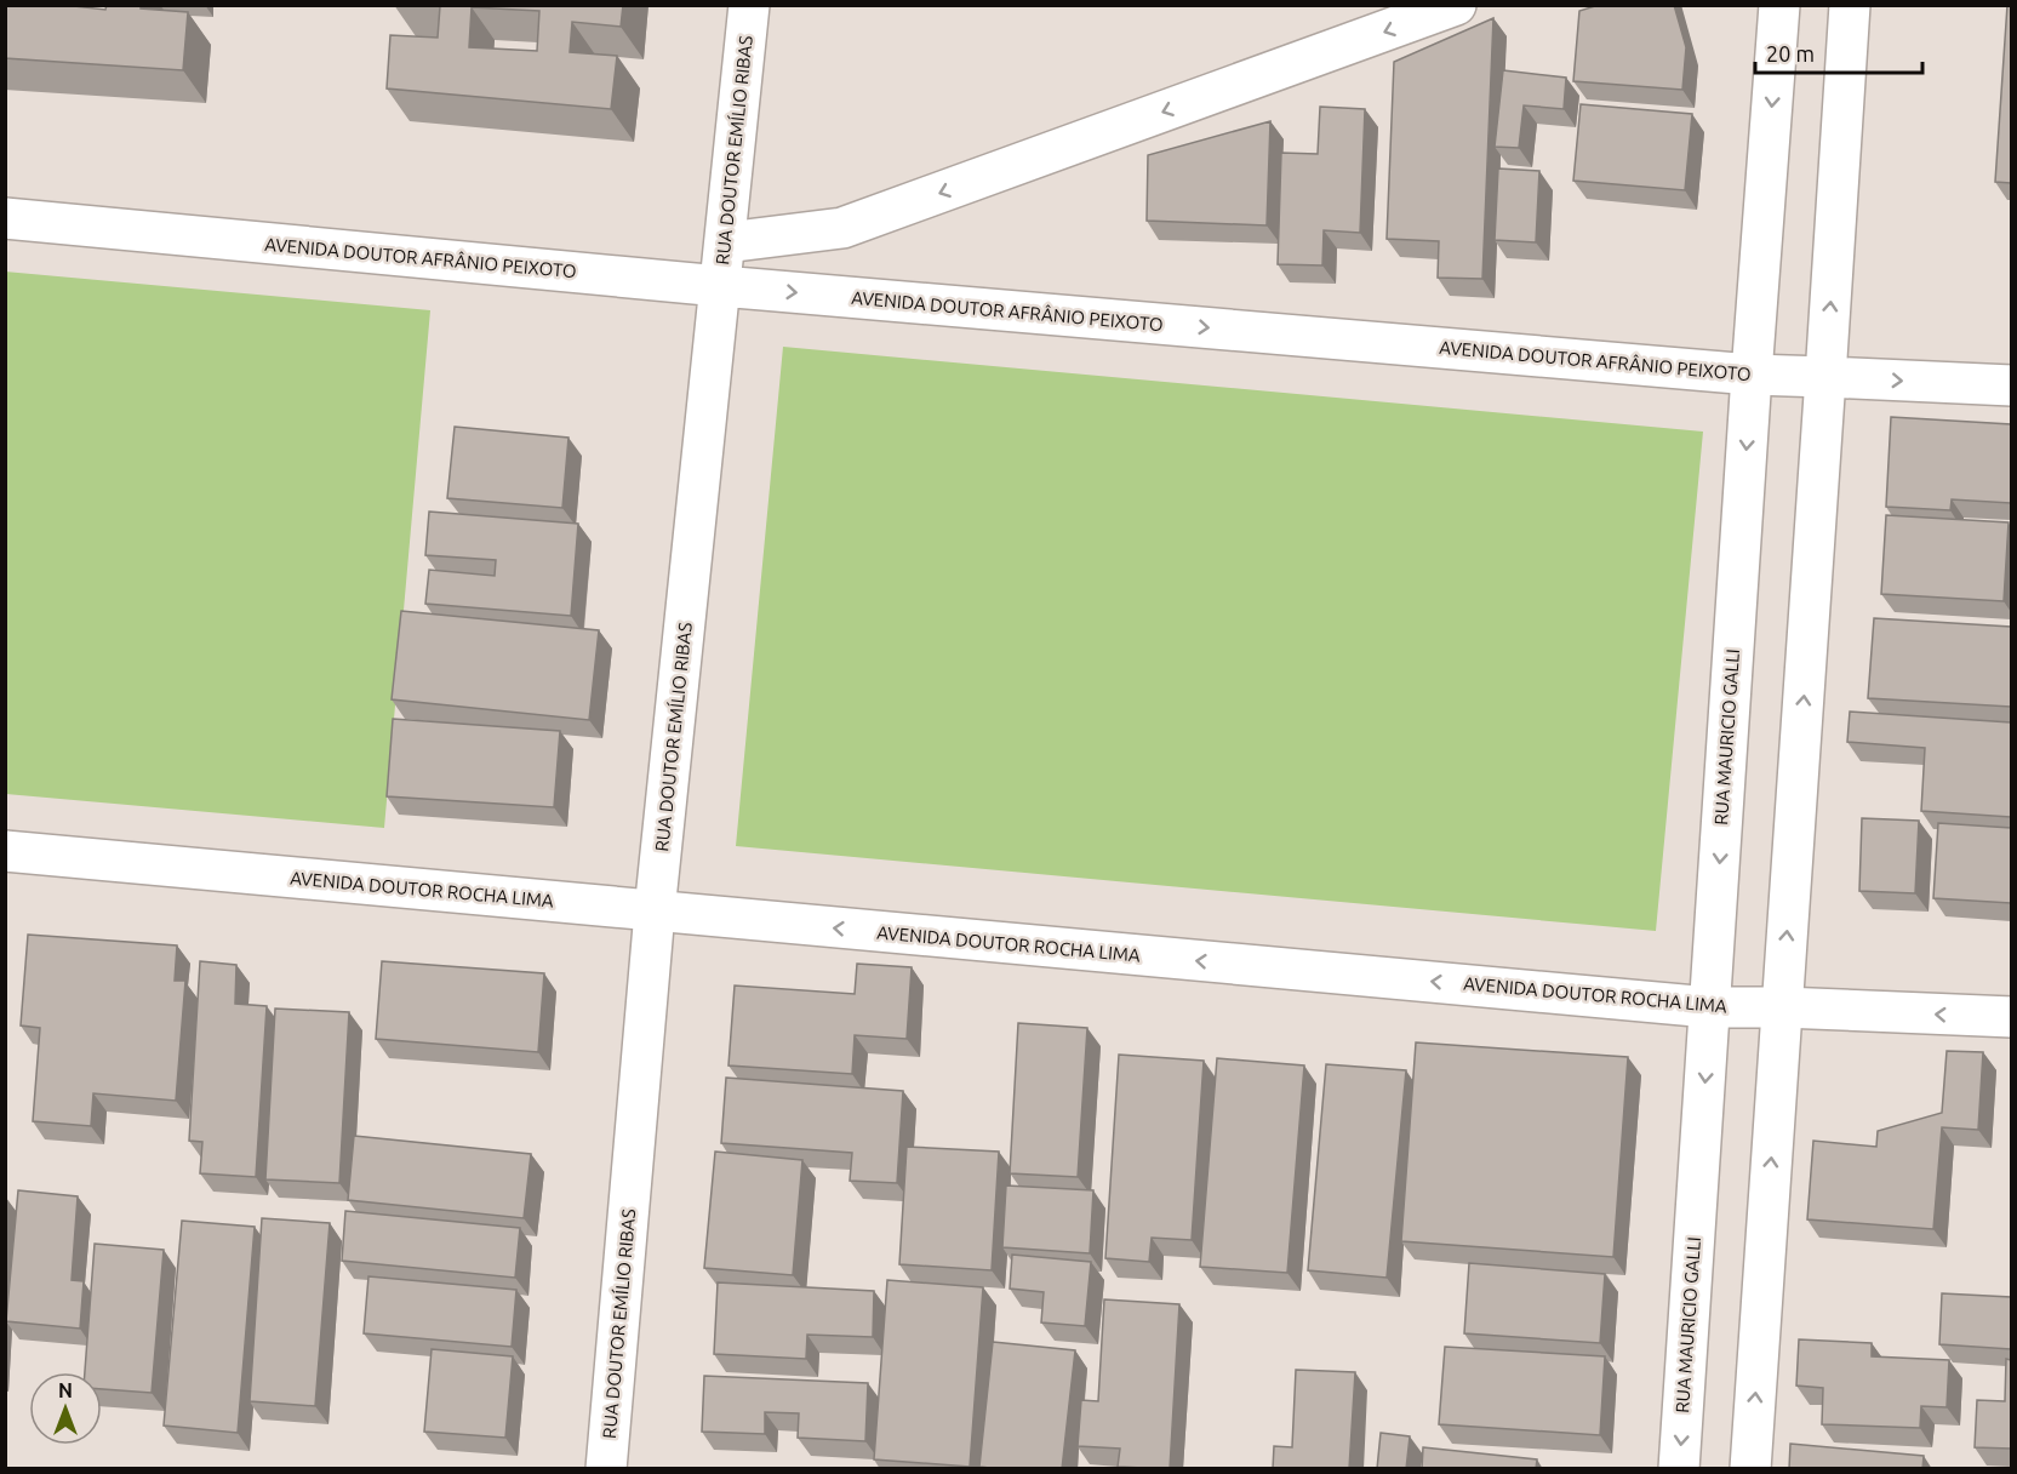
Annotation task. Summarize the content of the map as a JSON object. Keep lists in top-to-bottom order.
{
  "streets": {
    "street": [
      "RUA DOUTOR EMÍLIO RIBAS",
      "AVENIDA DOUTOR AFRÂNIO PEIXOTO",
      "RUA MAURICIO GALLI",
      "AVENIDA DOUTOR ROCHA LIMA"
    ]
  },
  "crossings": [
    ["RUA DOUTOR EMÍLIO RIBAS", "AVENIDA DOUTOR AFRÂNIO PEIXOTO"],
    ["RUA DOUTOR EMÍLIO RIBAS", "AVENIDA DOUTOR ROCHA LIMA"],
    ["AVENIDA DOUTOR AFRÂNIO PEIXOTO", "RUA MAURICIO GALLI"],
    ["RUA MAURICIO GALLI", "AVENIDA DOUTOR ROCHA LIMA"]
  ],
  "one_way": ["AVENIDA DOUTOR ROCHA LIMA"],
  "scale_bar": "20 m",
  "north": "top"
}
